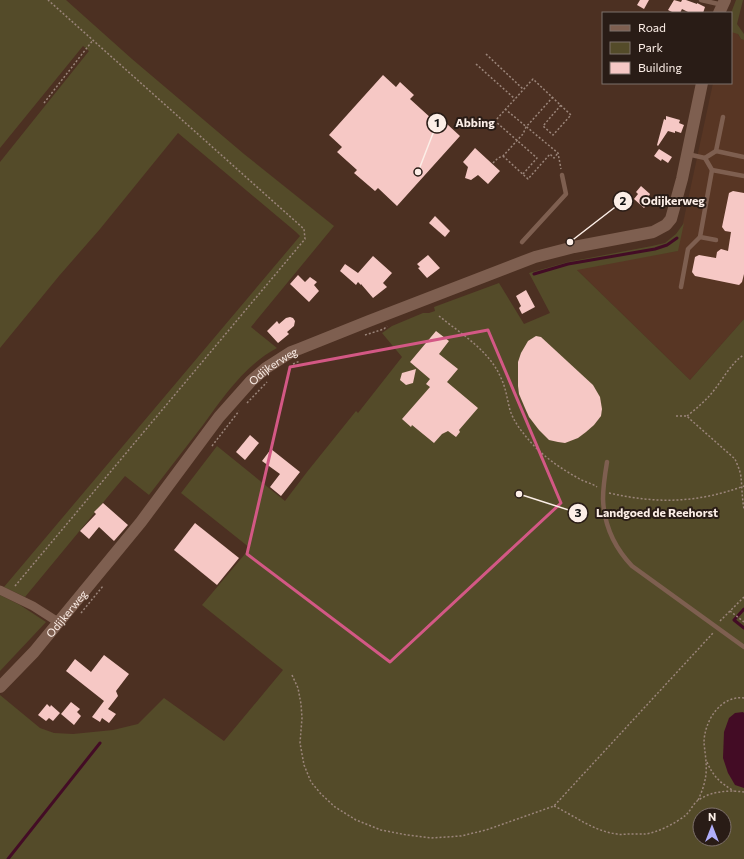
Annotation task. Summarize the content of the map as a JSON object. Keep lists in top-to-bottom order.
{
  "streets": {
    "street": ["Odijkerweg"]
  },
  "places": ["Abbing", "Odijkerweg", "Landgoed de Reehorst"],
  "legend": ["Road", "Park", "Building"],
  "north": "top"
}
